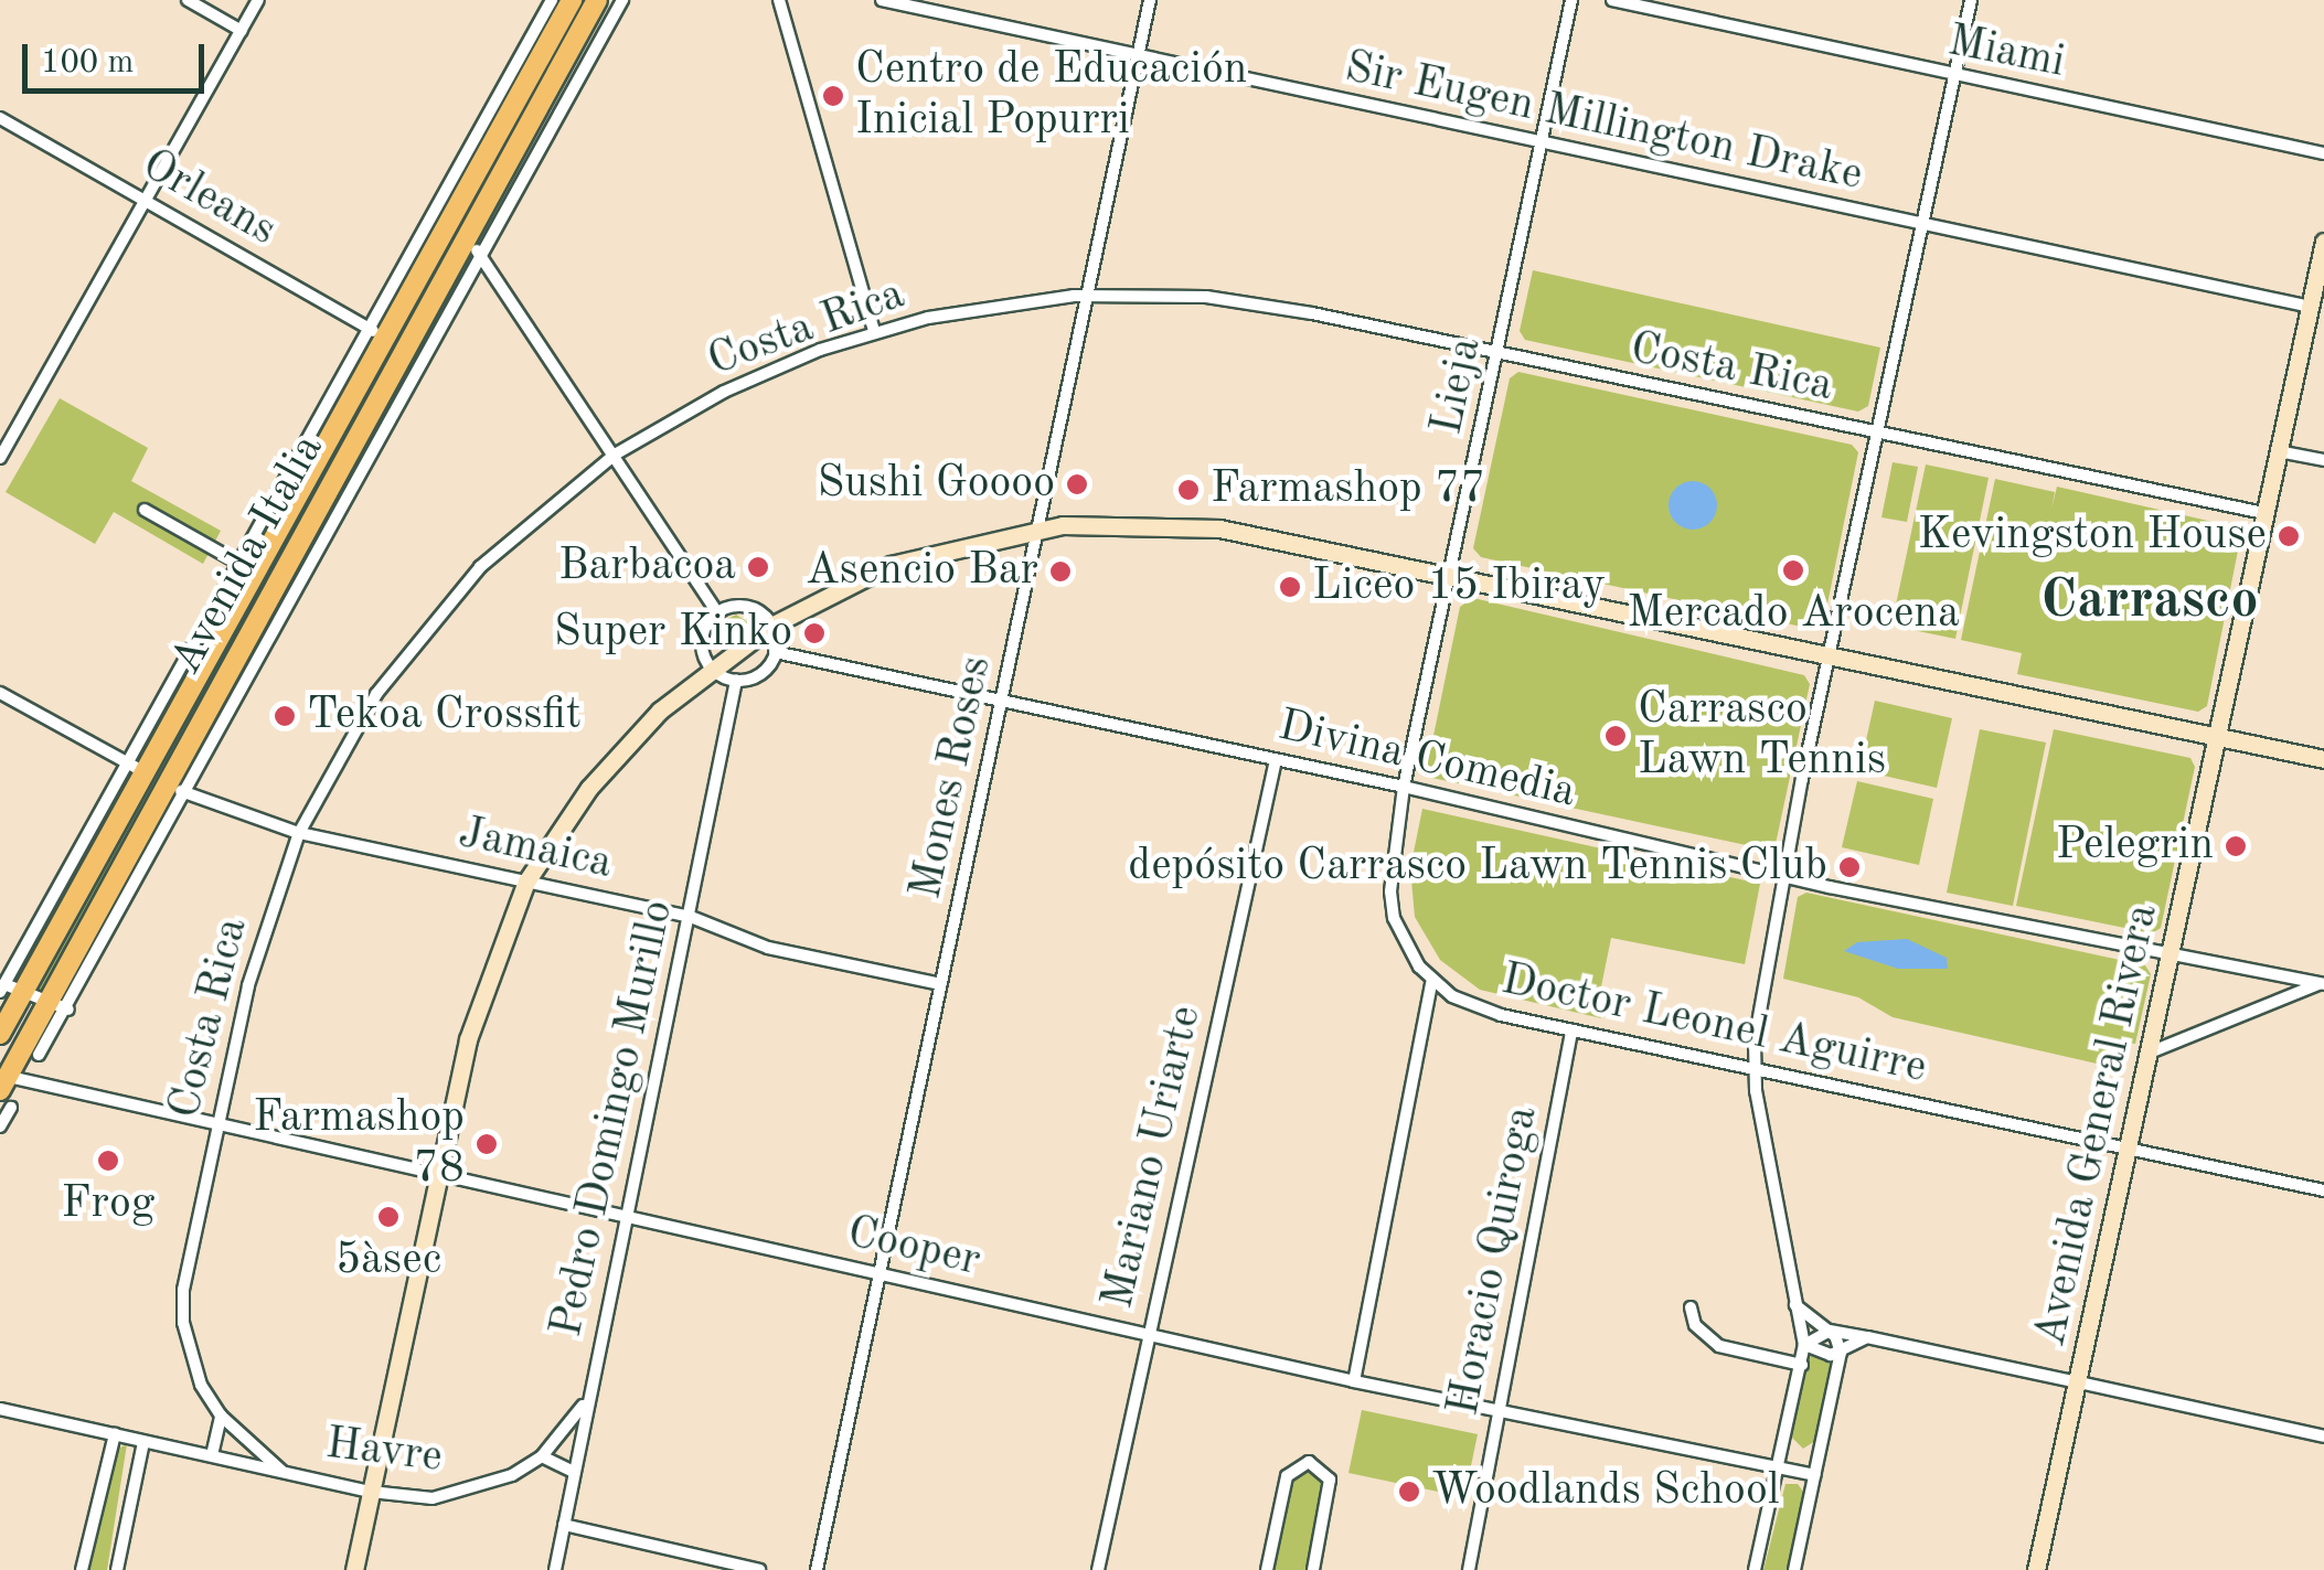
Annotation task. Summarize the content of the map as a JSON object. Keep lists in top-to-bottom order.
{
  "streets": {
    "main road": ["Avenida Italia"],
    "street": [
      "Miami",
      "Sir Eugen Millington Drake",
      "Orleans",
      "Costa Rica",
      "Lieja",
      "Divina Comedia",
      "Mones Roses",
      "Jamaica",
      "Doctor Leonel Aguirre",
      "Pedro Domingo Murillo",
      "Avenida General Rivera",
      "Mariano Uriarte",
      "Cooper",
      "Horacio Quiroga",
      "Havre"
    ]
  },
  "crossings": [
    ["Sir Eugen Millington Drake", "Lieja"],
    ["Sir Eugen Millington Drake", "Mones Roses"],
    ["Sir Eugen Millington Drake", "Avenida General Rivera"],
    ["Orleans", "Avenida Italia"],
    ["Costa Rica", "Lieja"],
    ["Costa Rica", "Mones Roses"],
    ["Costa Rica", "Jamaica"],
    ["Costa Rica", "Avenida General Rivera"],
    ["Costa Rica", "Cooper"],
    ["Costa Rica", "Havre"],
    ["Lieja", "Divina Comedia"],
    ["Avenida Italia", "Jamaica"],
    ["Avenida Italia", "Cooper"],
    ["Divina Comedia", "Mones Roses"],
    ["Divina Comedia", "Avenida General Rivera"],
    ["Divina Comedia", "Mariano Uriarte"],
    ["Mones Roses", "Jamaica"],
    ["Mones Roses", "Cooper"],
    ["Jamaica", "Pedro Domingo Murillo"],
    ["Doctor Leonel Aguirre", "Avenida General Rivera"],
    ["Doctor Leonel Aguirre", "Horacio Quiroga"],
    ["Pedro Domingo Murillo", "Cooper"],
    ["Pedro Domingo Murillo", "Havre"],
    ["Mariano Uriarte", "Cooper"],
    ["Cooper", "Horacio Quiroga"]
  ],
  "districts": ["Carrasco"],
  "places": [
    "Centro de Educación Inicial Popurri",
    "Sushi Goooo",
    "Farmashop 77",
    "Kevingston House",
    "Barbacoa",
    "Mercado Arocena",
    "Asencio Bar",
    "Liceo 15 Ibiray",
    "Super Kinko",
    "Tekoa Crossfit",
    "Carrasco Lawn Tennis",
    "Pelegrin",
    "depósito Carrasco Lawn Tennis Club",
    "Farmashop 78",
    "Frog",
    "5àsec",
    "Woodlands School"
  ],
  "scale_bar": "100 m"
}
